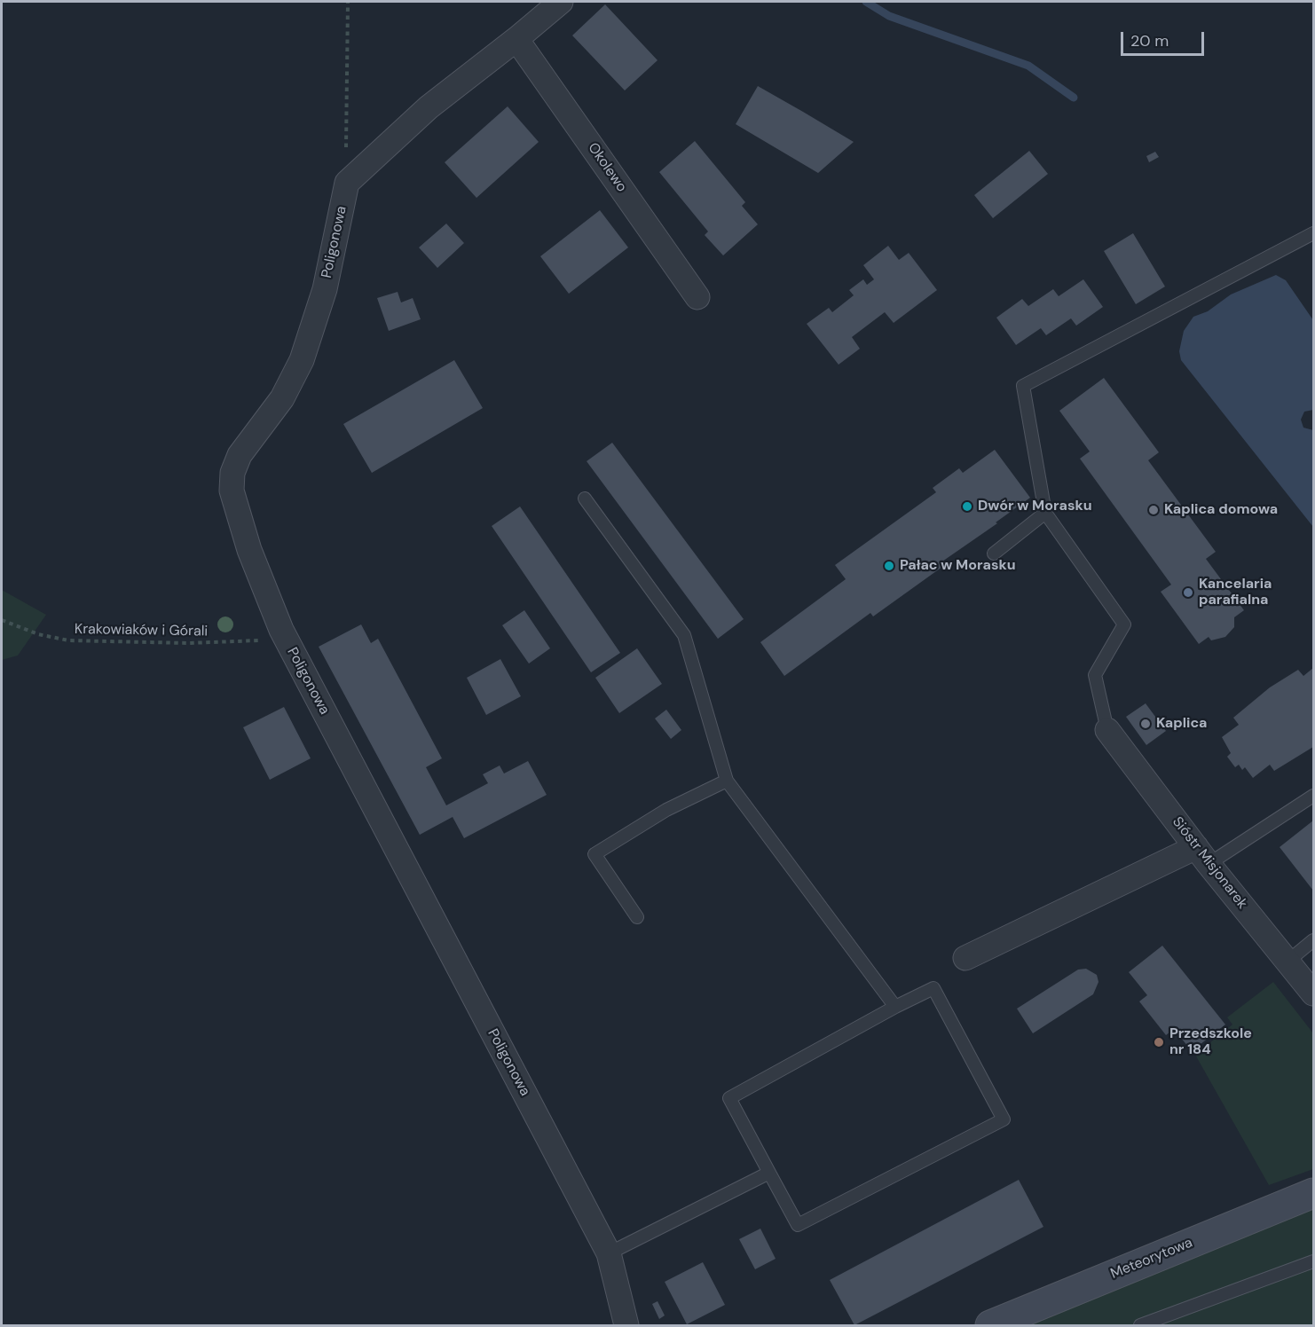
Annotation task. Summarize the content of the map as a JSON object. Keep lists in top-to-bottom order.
{
  "streets": {
    "street": [
      "Okolewo",
      "Poligonowa",
      "Sióstr Misjonarek",
      "Meteorytowa"
    ],
    "path": ["Krakowiaków i Górali"]
  },
  "crossings": [
    ["Poligonowa", "Krakowiaków i Górali"]
  ],
  "places": [
    "Dwór w Morasku",
    "Kaplica domowa",
    "Pałac w Morasku",
    "Kancelaria parafialna",
    "Kaplica",
    "Przedszkole nr 184"
  ],
  "scale_bar": "20 m"
}
